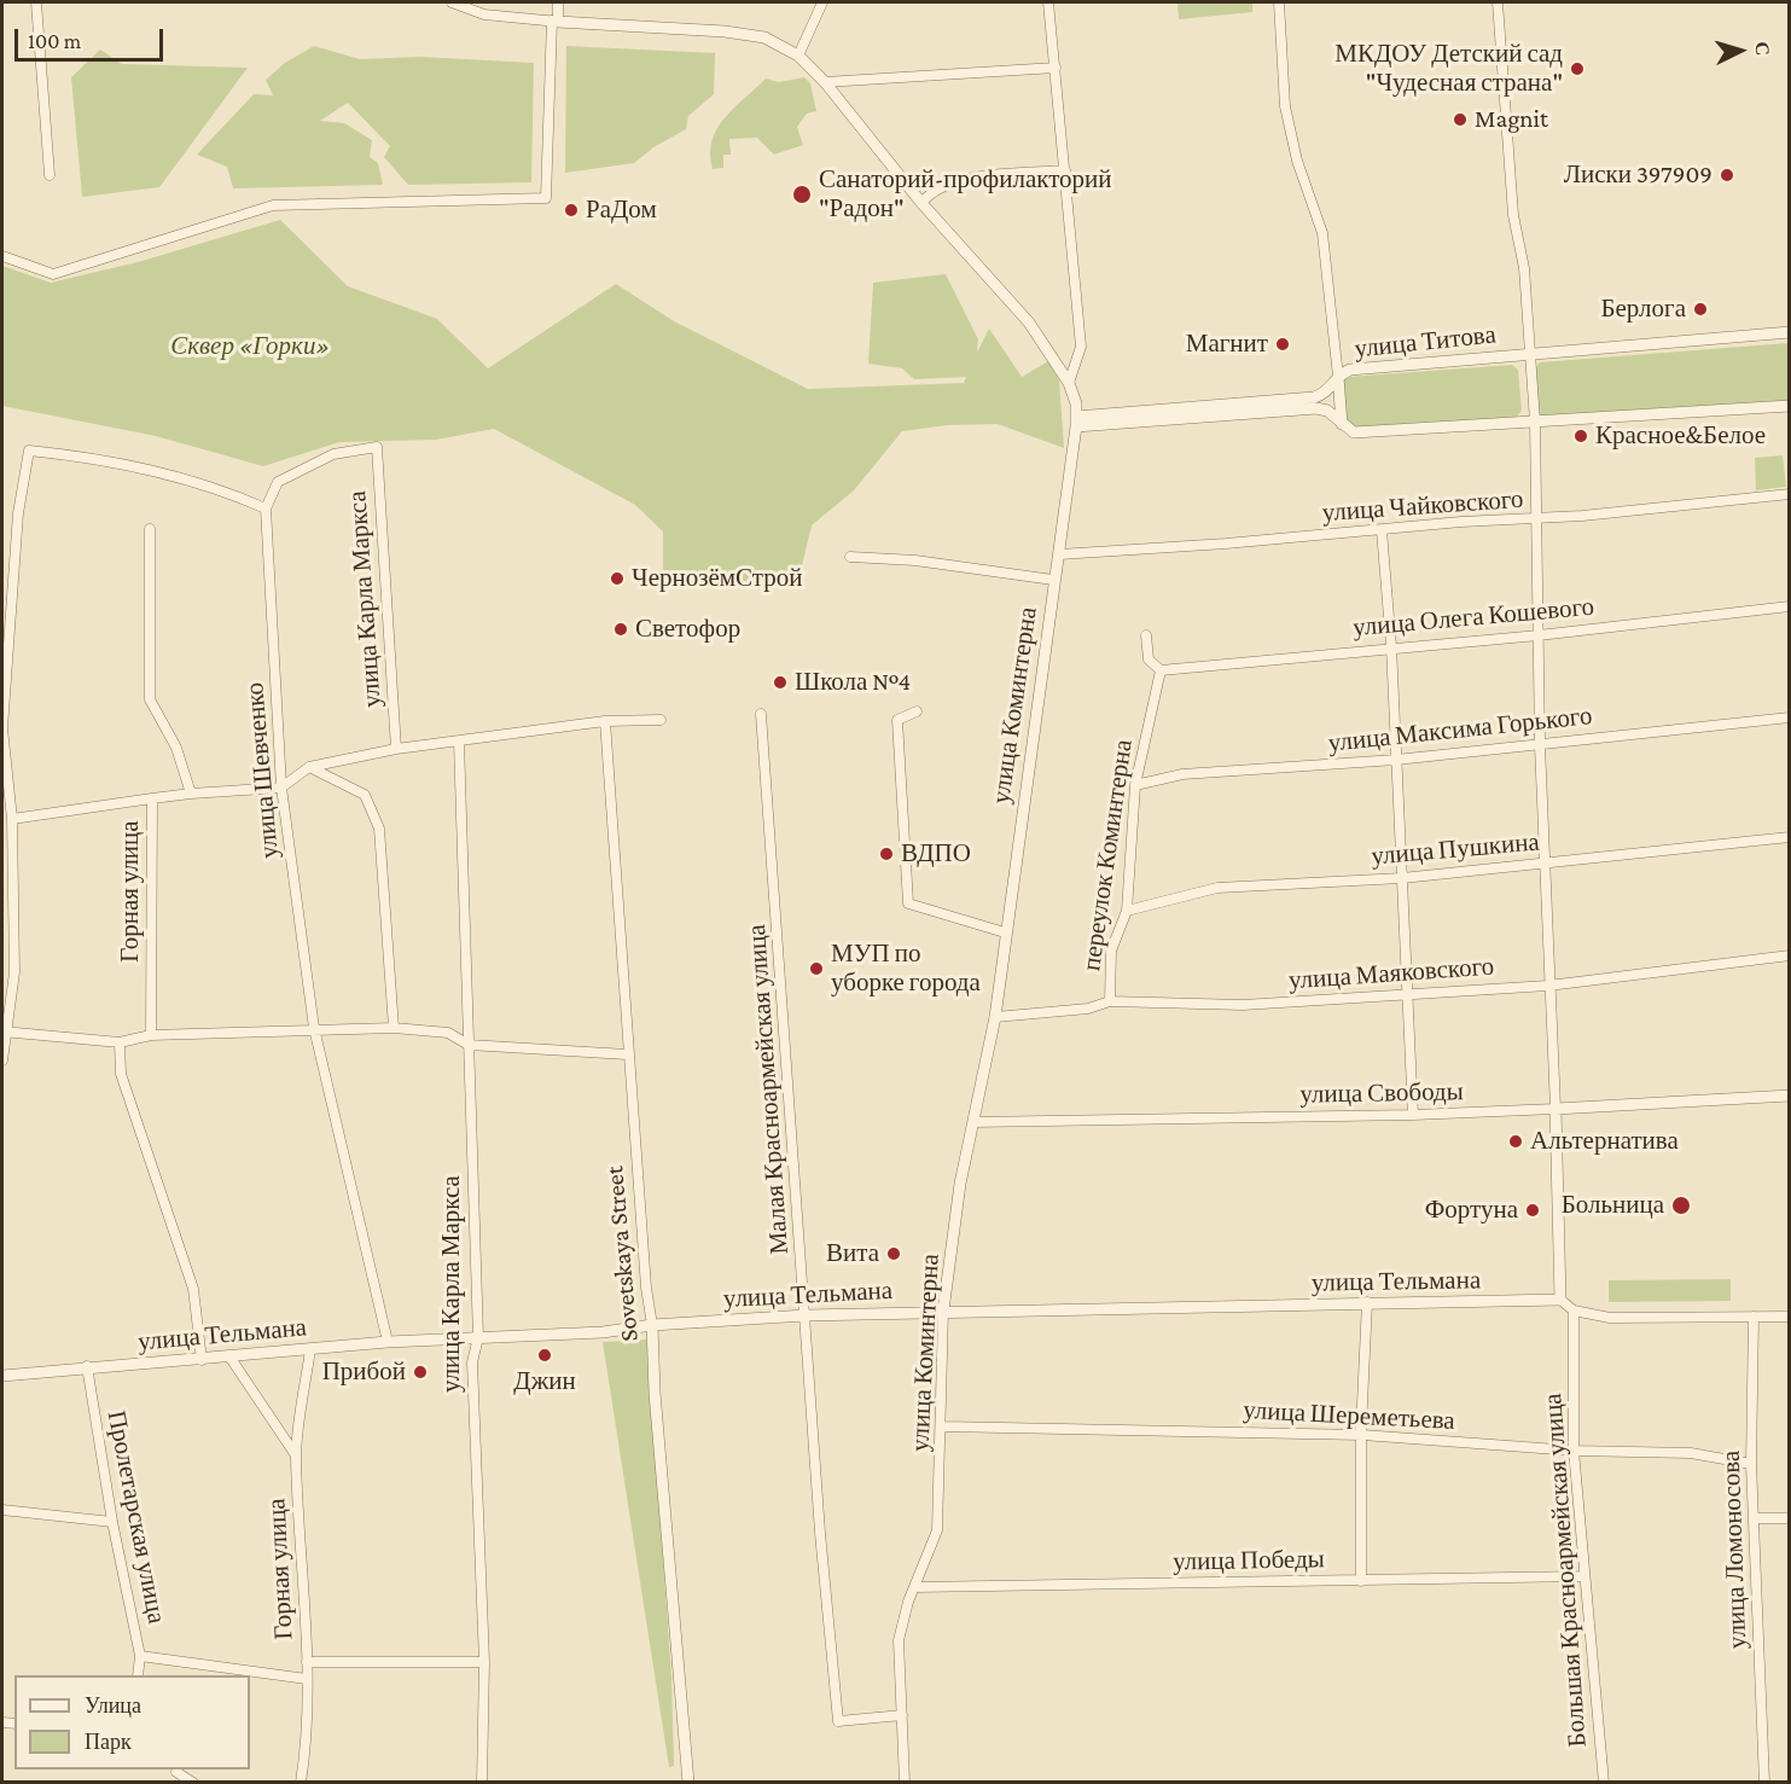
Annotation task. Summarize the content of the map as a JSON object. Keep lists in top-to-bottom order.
{
  "streets": {
    "street": [
      "улица Титова",
      "улица Чайковского",
      "улица Карла Маркса",
      "улица Олега Кошевого",
      "улица Коминтерна",
      "улица Максима Горького",
      "улица Шевченко",
      "улица Пушкина",
      "переулок Коминтерна",
      "Горная улица",
      "улица Маяковского",
      "Малая Красноармейская улица",
      "улица Свободы",
      "Sovetskaya Street",
      "улица Тельмана",
      "улица Шереметьева",
      "Пролетарская улица",
      "улица Ломоносова",
      "улица Победы",
      "Большая Красноармейская улица"
    ]
  },
  "crossings": [
    ["улица Титова", "улица Коминтерна"],
    ["улица Чайковского", "улица Коминтерна"],
    ["улица Карла Маркса", "улица Шевченко"],
    ["улица Карла Маркса", "улица Тельмана"],
    ["улица Олега Кошевого", "переулок Коминтерна"],
    ["улица Коминтерна", "улица Маяковского"],
    ["улица Коминтерна", "Малая Красноармейская улица"],
    ["улица Коминтерна", "улица Свободы"],
    ["улица Коминтерна", "улица Тельмана"],
    ["улица Коминтерна", "улица Шереметьева"],
    ["улица Коминтерна", "улица Победы"],
    ["улица Максима Горького", "переулок Коминтерна"],
    ["улица Шевченко", "Горная улица"],
    ["улица Шевченко", "улица Тельмана"],
    ["улица Пушкина", "переулок Коминтерна"],
    ["переулок Коминтерна", "улица Маяковского"],
    ["Горная улица", "улица Тельмана"],
    ["Горная улица", "Пролетарская улица"],
    ["Малая Красноармейская улица", "улица Тельмана"],
    ["Sovetskaya Street", "улица Тельмана"],
    ["улица Тельмана", "Пролетарская улица"],
    ["улица Шереметьева", "улица Ломоносова"],
    ["улица Шереметьева", "Большая Красноармейская улица"],
    ["улица Победы", "Большая Красноармейская улица"]
  ],
  "parks": ["Сквер «Горки»"],
  "places": [
    "МКДОУ Детский сад \"Чудесная страна\"",
    "Magnit",
    "Лиски 397909",
    "Санаторий-профилакторий \"Радон\"",
    "РаДом",
    "Берлога",
    "Магнит",
    "Красное&Белое",
    "ЧернозёмСтрой",
    "Светофор",
    "Школа №4",
    "ВДПО",
    "МУП по уборке города",
    "Альтернатива",
    "Больница",
    "Фортуна",
    "Вита",
    "Джин",
    "Прибой"
  ],
  "legend": ["Улица", "Парк"],
  "scale_bar": "100 m",
  "north": "right"
}
